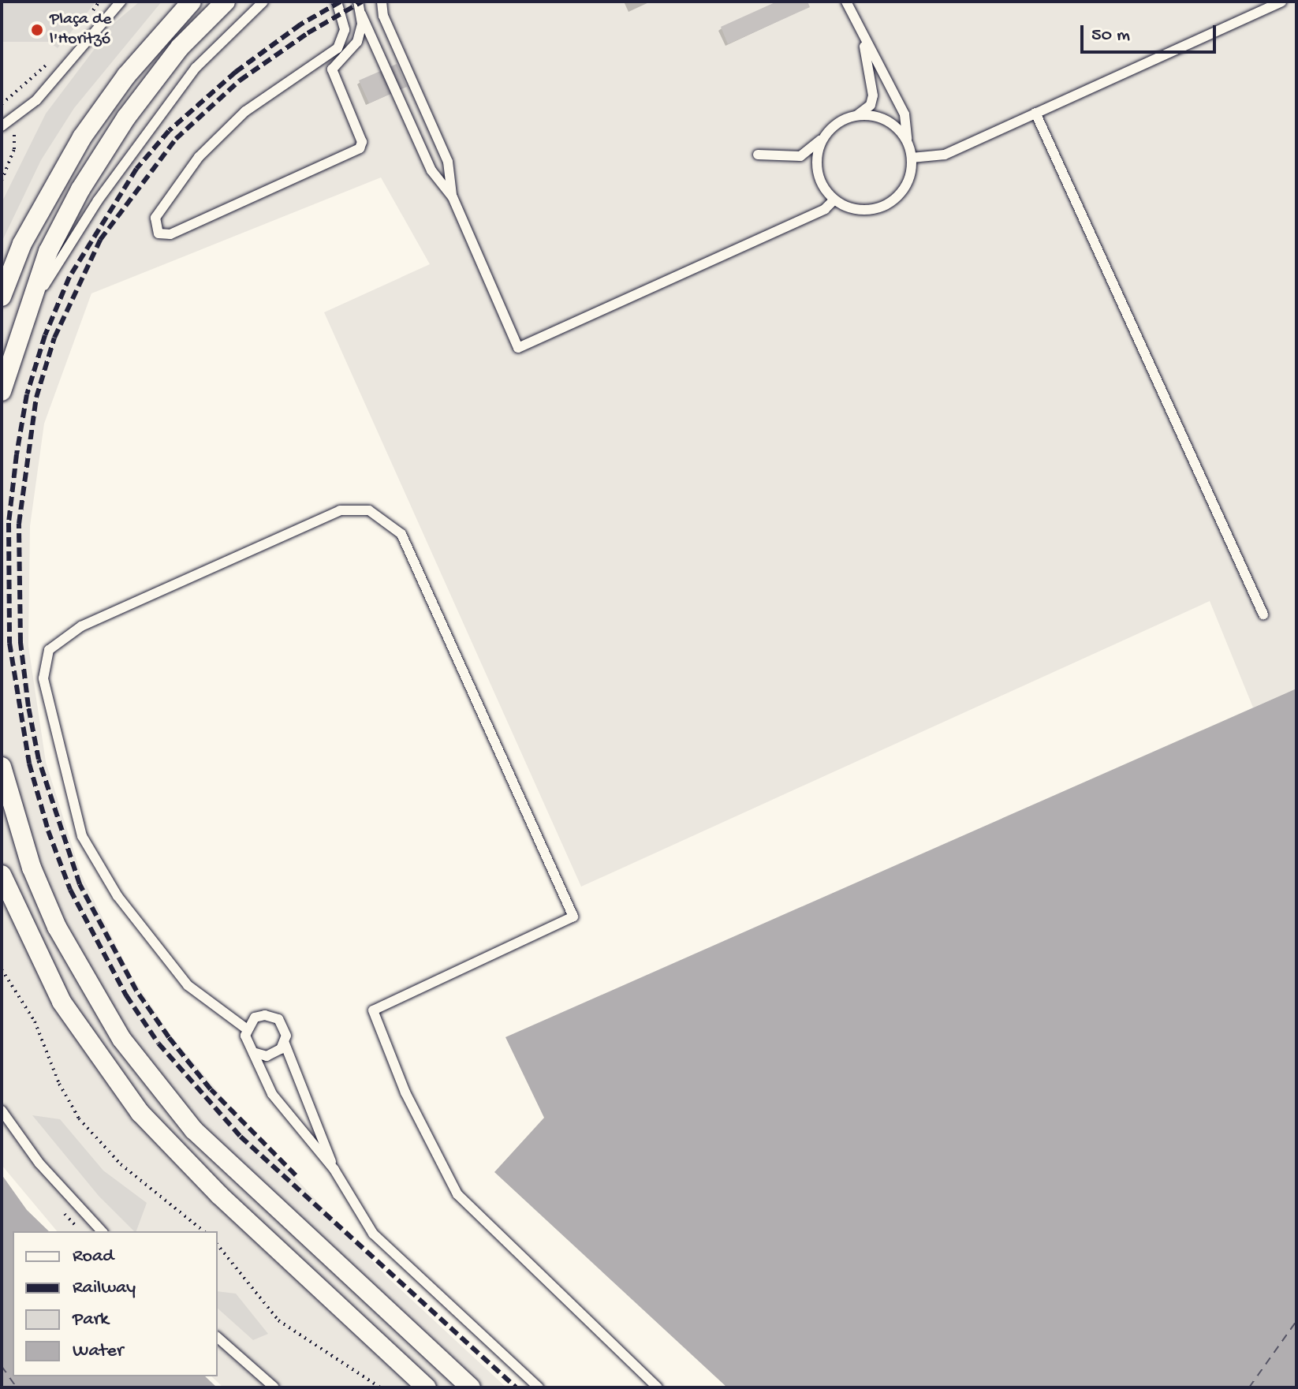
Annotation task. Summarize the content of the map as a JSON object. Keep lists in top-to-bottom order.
{
  "places": ["Plaça de l'Horitzó"],
  "legend": [
    "Road",
    "Railway",
    "Park",
    "Water"
  ],
  "scale_bar": "50 m"
}
